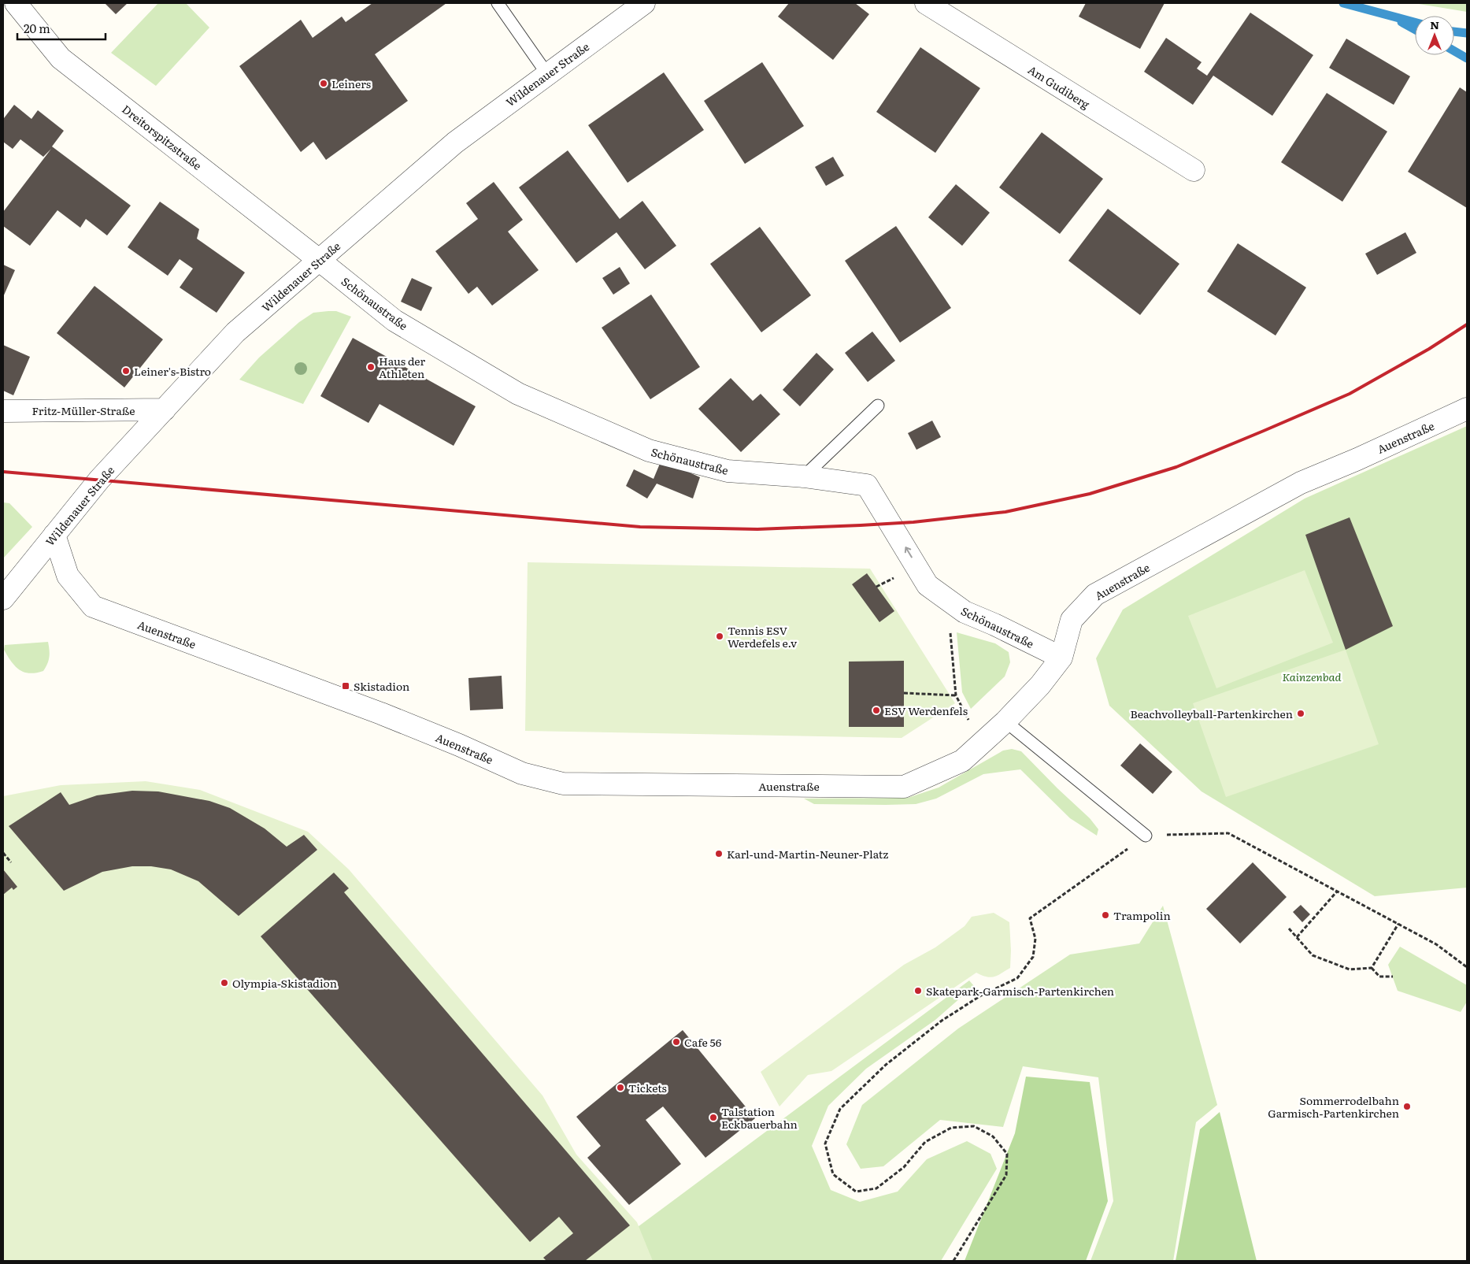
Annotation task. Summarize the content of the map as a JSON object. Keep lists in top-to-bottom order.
{
  "streets": {
    "street": [
      "Wildenauer Straße",
      "Am Gudiberg",
      "Dreitorspitzstraße",
      "Schönaustraße",
      "Fritz-Müller-Straße",
      "Auenstraße"
    ]
  },
  "crossings": [
    ["Wildenauer Straße", "Dreitorspitzstraße"],
    ["Wildenauer Straße", "Schönaustraße"],
    ["Wildenauer Straße", "Fritz-Müller-Straße"],
    ["Wildenauer Straße", "Auenstraße"],
    ["Dreitorspitzstraße", "Schönaustraße"],
    ["Schönaustraße", "Auenstraße"]
  ],
  "parks": ["Kainzenbad"],
  "places": {
    "other": [
      "Leiners",
      "Haus der Athleten",
      "Leiner's-Bistro",
      "Tennis ESV Werdefels e.v",
      "ESV Werdenfels",
      "Beachvolleyball-Partenkirchen",
      "Karl-und-Martin-Neuner-Platz",
      "Trampolin",
      "Olympia-Skistadion",
      "Skatepark-Garmisch-Partenkirchen",
      "Cafe 56",
      "Tickets",
      "Sommerrodelbahn Garmisch-Partenkirchen",
      "Talstation Eckbauerbahn"
    ],
    "transit": ["Skistadion"]
  },
  "scale_bar": "20 m",
  "north": "top"
}
